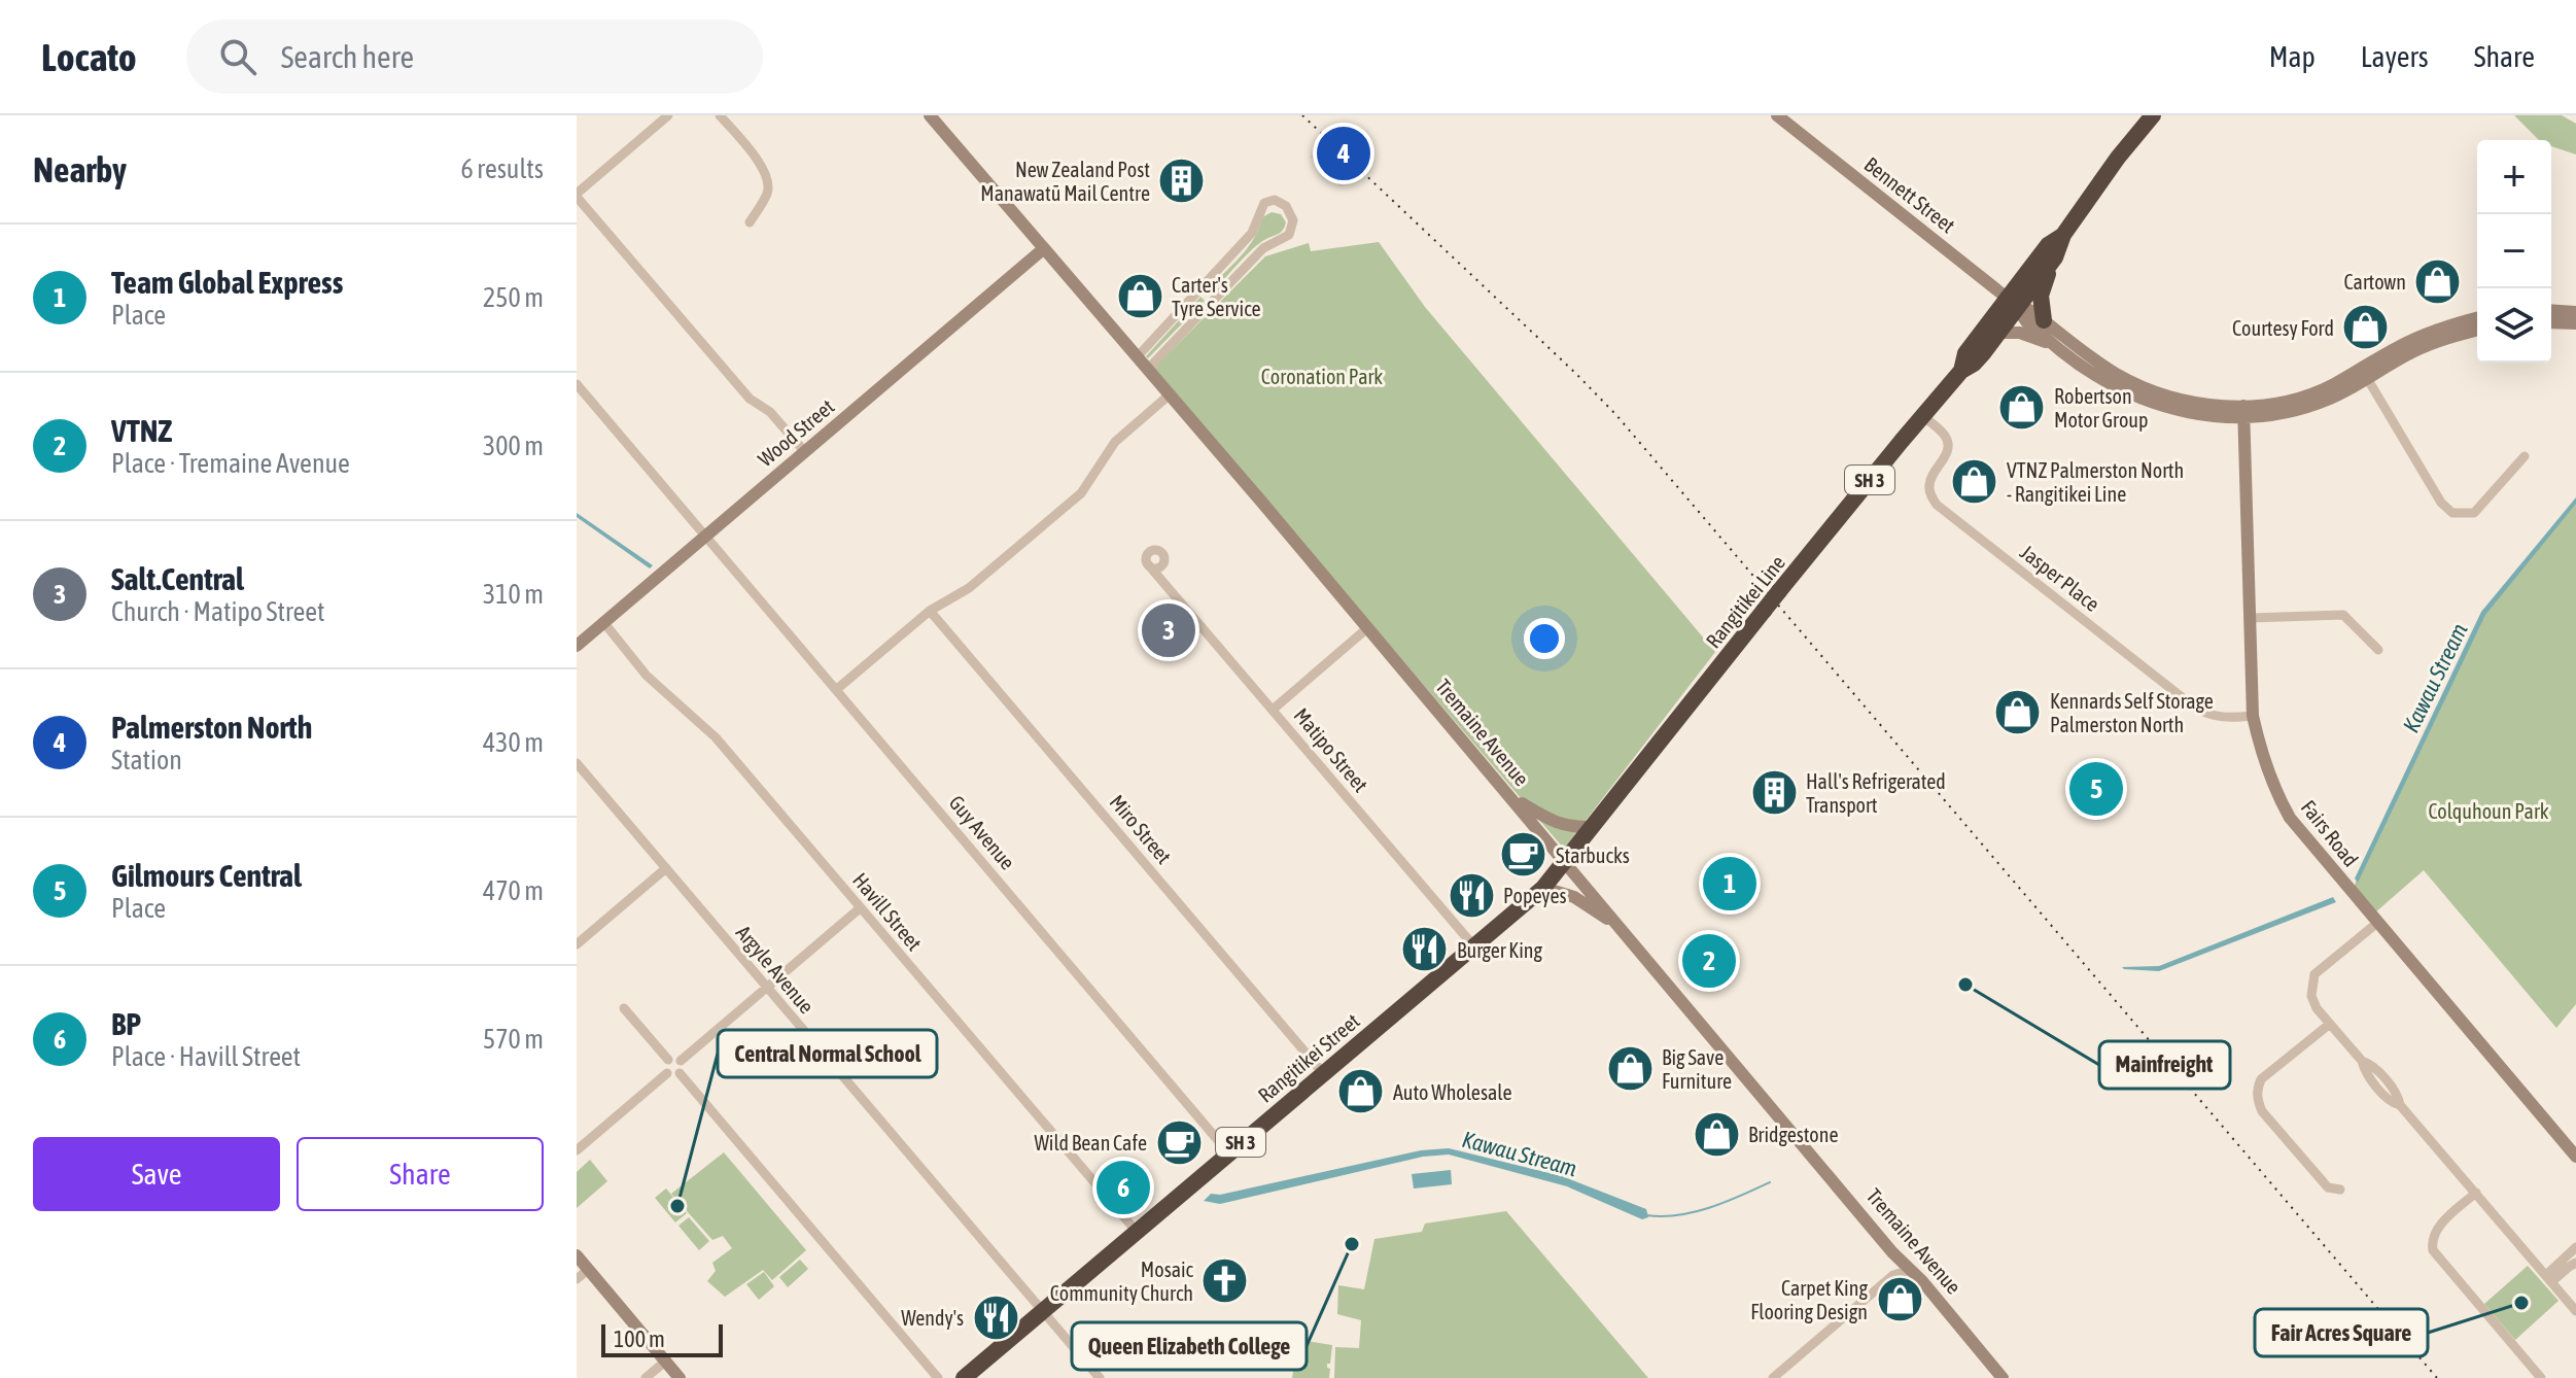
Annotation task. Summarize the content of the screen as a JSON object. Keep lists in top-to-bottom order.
{
  "streets": {
    "highway": ["SH 3", "Rangitikei Line", "Rangitikei Street"],
    "main road": [
      "Bennett Street",
      "Wood Street",
      "Tremaine Avenue",
      "Fairs Road"
    ],
    "street": [
      "Jasper Place",
      "Matipo Street",
      "Miro Street",
      "Guy Avenue",
      "Havill Street",
      "Argyle Avenue"
    ]
  },
  "crossings": [
    ["Bennett Street", "Rangitikei Line"],
    ["Wood Street", "Tremaine Avenue"],
    ["Wood Street", "Guy Avenue"],
    ["Wood Street", "Havill Street"],
    ["Jasper Place", "Rangitikei Line"],
    ["Jasper Place", "Fairs Road"],
    ["Rangitikei Line", "Tremaine Avenue"],
    ["Rangitikei Line", "Rangitikei Street"],
    ["Tremaine Avenue", "Rangitikei Street"],
    ["Matipo Street", "Rangitikei Street"],
    ["Miro Street", "Rangitikei Street"],
    ["Guy Avenue", "Rangitikei Street"],
    ["Havill Street", "Rangitikei Street"],
    ["Argyle Avenue", "Rangitikei Street"]
  ],
  "water": ["Kawau Stream"],
  "parks": ["Coronation Park", "Colquhoun Park"],
  "places": {
    "building": ["New Zealand Post Manawatū Mail Centre", "Hall's Refrigerated Transport"],
    "shop": [
      "Cartown",
      "Carter's Tyre Service",
      "Courtesy Ford",
      "Robertson Motor Group",
      "VTNZ Palmerston North - Rangitikei Line",
      "Kennards Self Storage Palmerston North",
      "Big Save Furniture",
      "Auto Wholesale",
      "Bridgestone",
      "Carpet King Flooring Design"
    ],
    "cafe": ["Starbucks", "Wild Bean Cafe"],
    "restaurant": ["Popeyes", "Burger King", "Wendy's"],
    "other": [
      "Mainfreight",
      "Central Normal School",
      "Queen Elizabeth College",
      "Fair Acres Square"
    ],
    "church": ["Mosaic Community Church"]
  },
  "scale_bar": "100 m",
  "page": {
    "header": "Locato",
    "search": "Search here",
    "nav": ["Map", "Layers", "Share"],
    "heading": ["Nearby", "6 results"],
    "pins": [
      "4",
      "3",
      "5",
      "1",
      "2",
      "6"
    ],
    "map_buttons": ["+", "−"],
    "list": [
      {
        "mark": "1",
        "name": "Team Global Express",
        "note": "Place",
        "value": "250 m"
      },
      {
        "mark": "2",
        "name": "VTNZ",
        "note": "Place · Tremaine Avenue",
        "value": "300 m"
      },
      {
        "mark": "3",
        "name": "Salt.Central",
        "note": "Church · Matipo Street",
        "value": "310 m"
      },
      {
        "mark": "4",
        "name": "Palmerston North",
        "note": "Station",
        "value": "430 m"
      },
      {
        "mark": "5",
        "name": "Gilmours Central",
        "note": "Place",
        "value": "470 m"
      },
      {
        "mark": "6",
        "name": "BP",
        "note": "Place · Havill Street",
        "value": "570 m"
      }
    ],
    "buttons": ["Save", "Share"],
    "scale": "100 m"
  }
}
